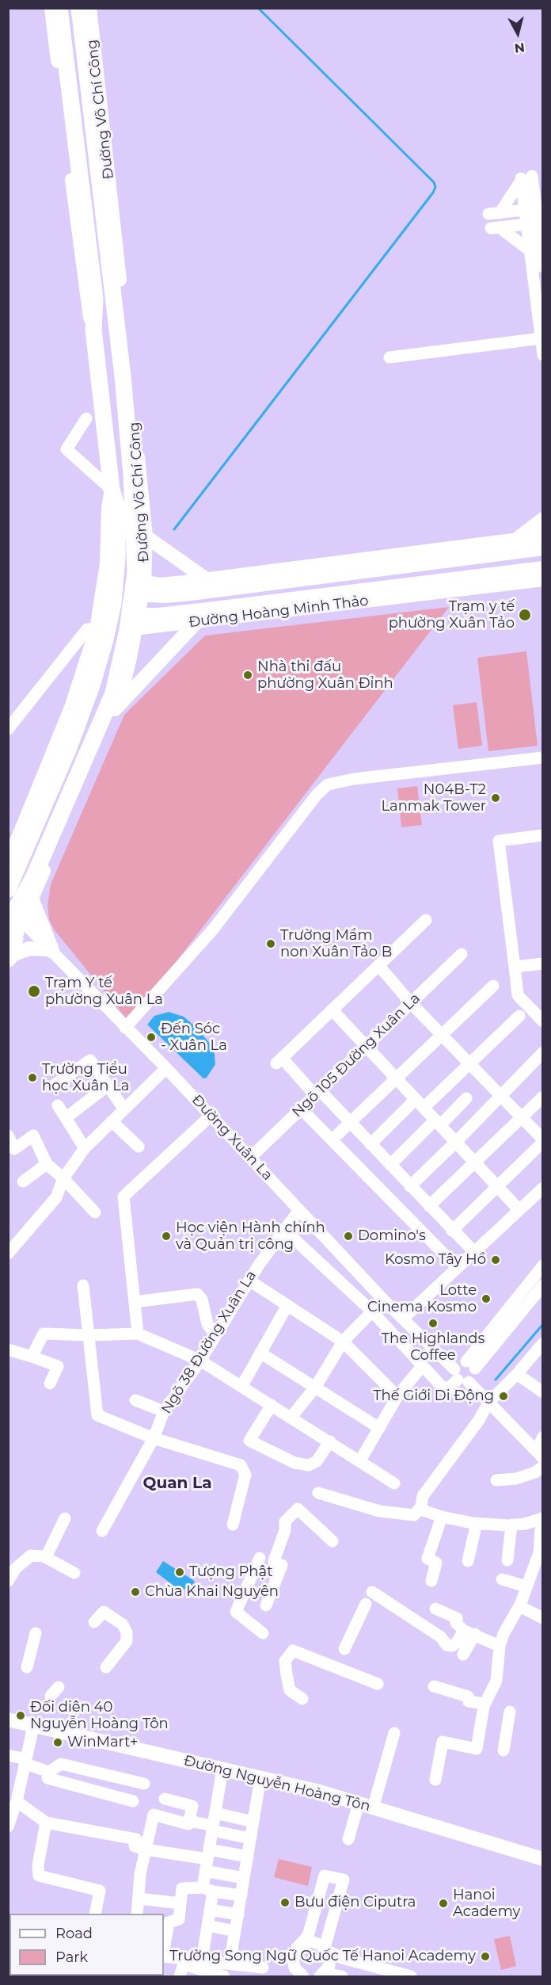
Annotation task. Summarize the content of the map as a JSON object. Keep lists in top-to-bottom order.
{
  "streets": {
    "highway": ["Đường Võ Chí Công"],
    "main road": ["Đường Hoàng Minh Thảo", "Đường Nguyễn Hoàng Tôn"],
    "street": ["Ngõ 105 Đường Xuân La", "Đường Xuân La", "Ngõ 38 Đường Xuân La"]
  },
  "crossings": [
    ["Đường Võ Chí Công", "Đường Hoàng Minh Thảo"],
    ["Đường Võ Chí Công", "Đường Xuân La"],
    ["Ngõ 105 Đường Xuân La", "Đường Xuân La"],
    ["Đường Xuân La", "Ngõ 38 Đường Xuân La"]
  ],
  "districts": ["Quan La"],
  "places": [
    "Trạm y tế phường Xuân Tảo",
    "Nhà thi đấu phường Xuân Đỉnh",
    "N04B-T2 Lanmak Tower",
    "Trường Mầm non Xuân Tảo B",
    "Trạm Y tế phường Xuân La",
    "Đến Sóc - Xuân La",
    "Trường Tiểu học Xuân La",
    "Học viện Hành chính và Quản trị công",
    "Domino's",
    "Kosmo Tây Hồ",
    "Lotte Cinema Kosmo",
    "The Highlands Coffee",
    "Thế Giới Di Động",
    "Tượng Phật",
    "Chùa Khai Nguyên",
    "Đối diện 40 Nguyễn Hoàng Tôn",
    "WinMart+",
    "Bưu điện Ciputra",
    "Hanoi Academy",
    "Trường Song Ngữ Quốc Tế Hanoi Academy"
  ],
  "legend": ["Road", "Park"],
  "north": "bottom"
}
